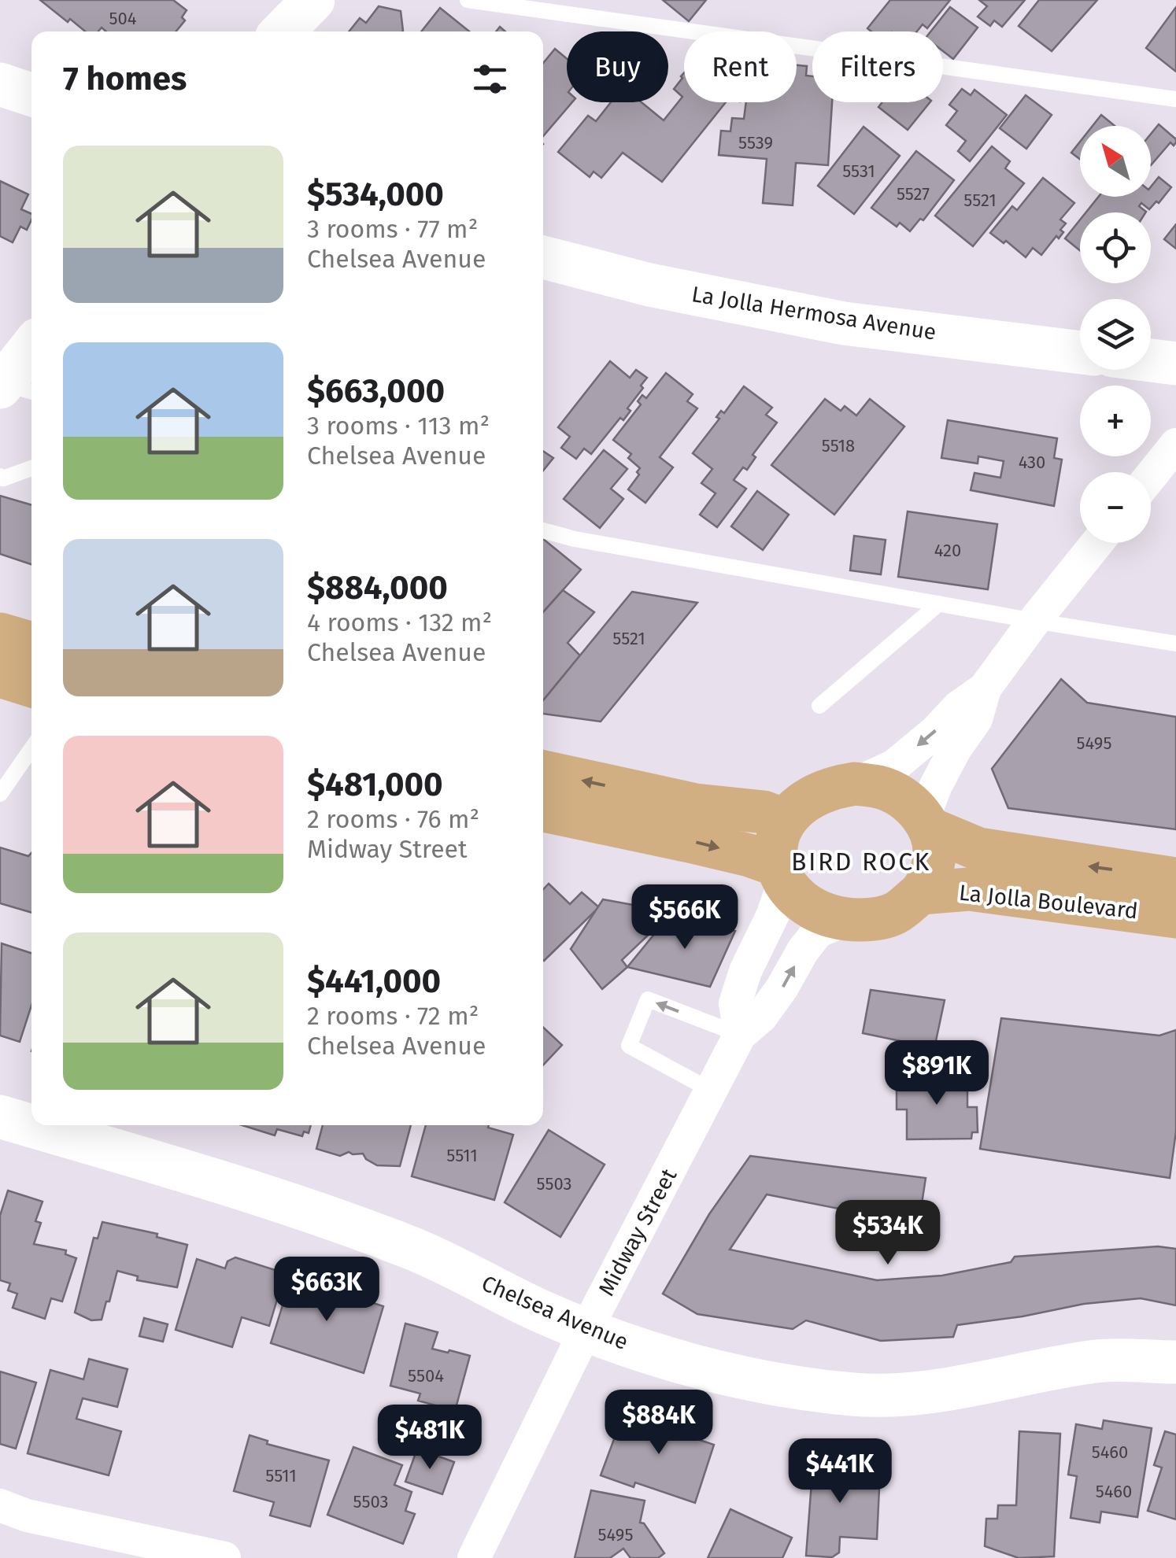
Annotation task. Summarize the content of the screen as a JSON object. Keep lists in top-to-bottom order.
{
  "streets": {
    "main road": ["La Jolla Boulevard"],
    "street": ["La Jolla Hermosa Avenue", "Midway Street", "Chelsea Avenue"]
  },
  "crossings": [
    ["La Jolla Boulevard", "Midway Street"],
    ["Midway Street", "Chelsea Avenue"]
  ],
  "districts": ["BIRD ROCK"],
  "house_numbers": [
    "504",
    "5539",
    "5531",
    "5527",
    "5521",
    "5518",
    "430",
    "420",
    "5521",
    "5495",
    "5511",
    "5503",
    "5504",
    "5460",
    "5511",
    "5460",
    "5503",
    "5495"
  ],
  "north": "top left",
  "page": {
    "chip": ["Buy", "Rent", "Filters"],
    "heading": "7 homes",
    "map_buttons": ["+", "−"],
    "list": [
      {
        "name": "$534,000",
        "note": "3 rooms · 77 m² · Chelsea Avenue"
      },
      {
        "name": "$663,000",
        "note": "3 rooms · 113 m² · Chelsea Avenue"
      },
      {
        "name": "$884,000",
        "note": "4 rooms · 132 m² · Chelsea Avenue"
      },
      {
        "name": "$481,000",
        "note": "2 rooms · 76 m² · Midway Street"
      },
      {
        "name": "$441,000",
        "note": "2 rooms · 72 m² · Chelsea Avenue"
      }
    ],
    "price": [
      "$566K",
      "$891K",
      "$534K",
      "$663K",
      "$884K",
      "$481K",
      "$441K"
    ]
  }
}
